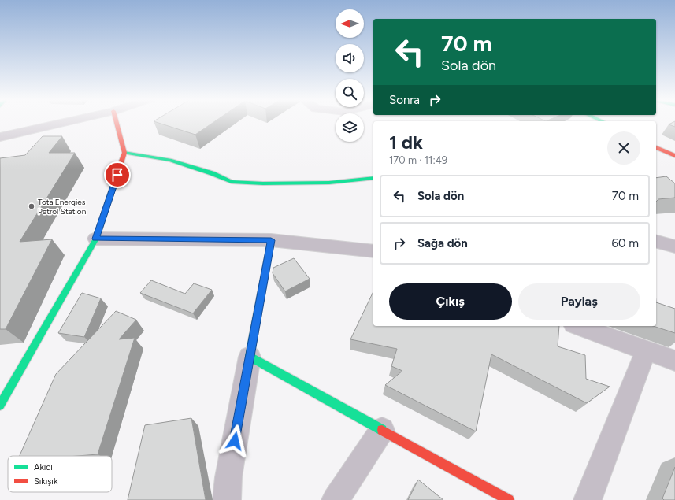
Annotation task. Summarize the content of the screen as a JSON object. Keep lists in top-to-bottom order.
{
  "places": ["TotalEnergies Petrol Station"],
  "legend": ["Akıcı", "Sıkışık"],
  "north": "left",
  "page": {
    "turn": ["70 m", "Sola dön"],
    "then": "Sonra",
    "heading": ["1 dk", "170 m · 11:49"],
    "list": [
      {
        "name": "Sola dön",
        "value": "70 m"
      },
      {
        "name": "Sağa dön",
        "value": "60 m"
      }
    ],
    "buttons": ["Çıkış", "Paylaş"]
  }
}
